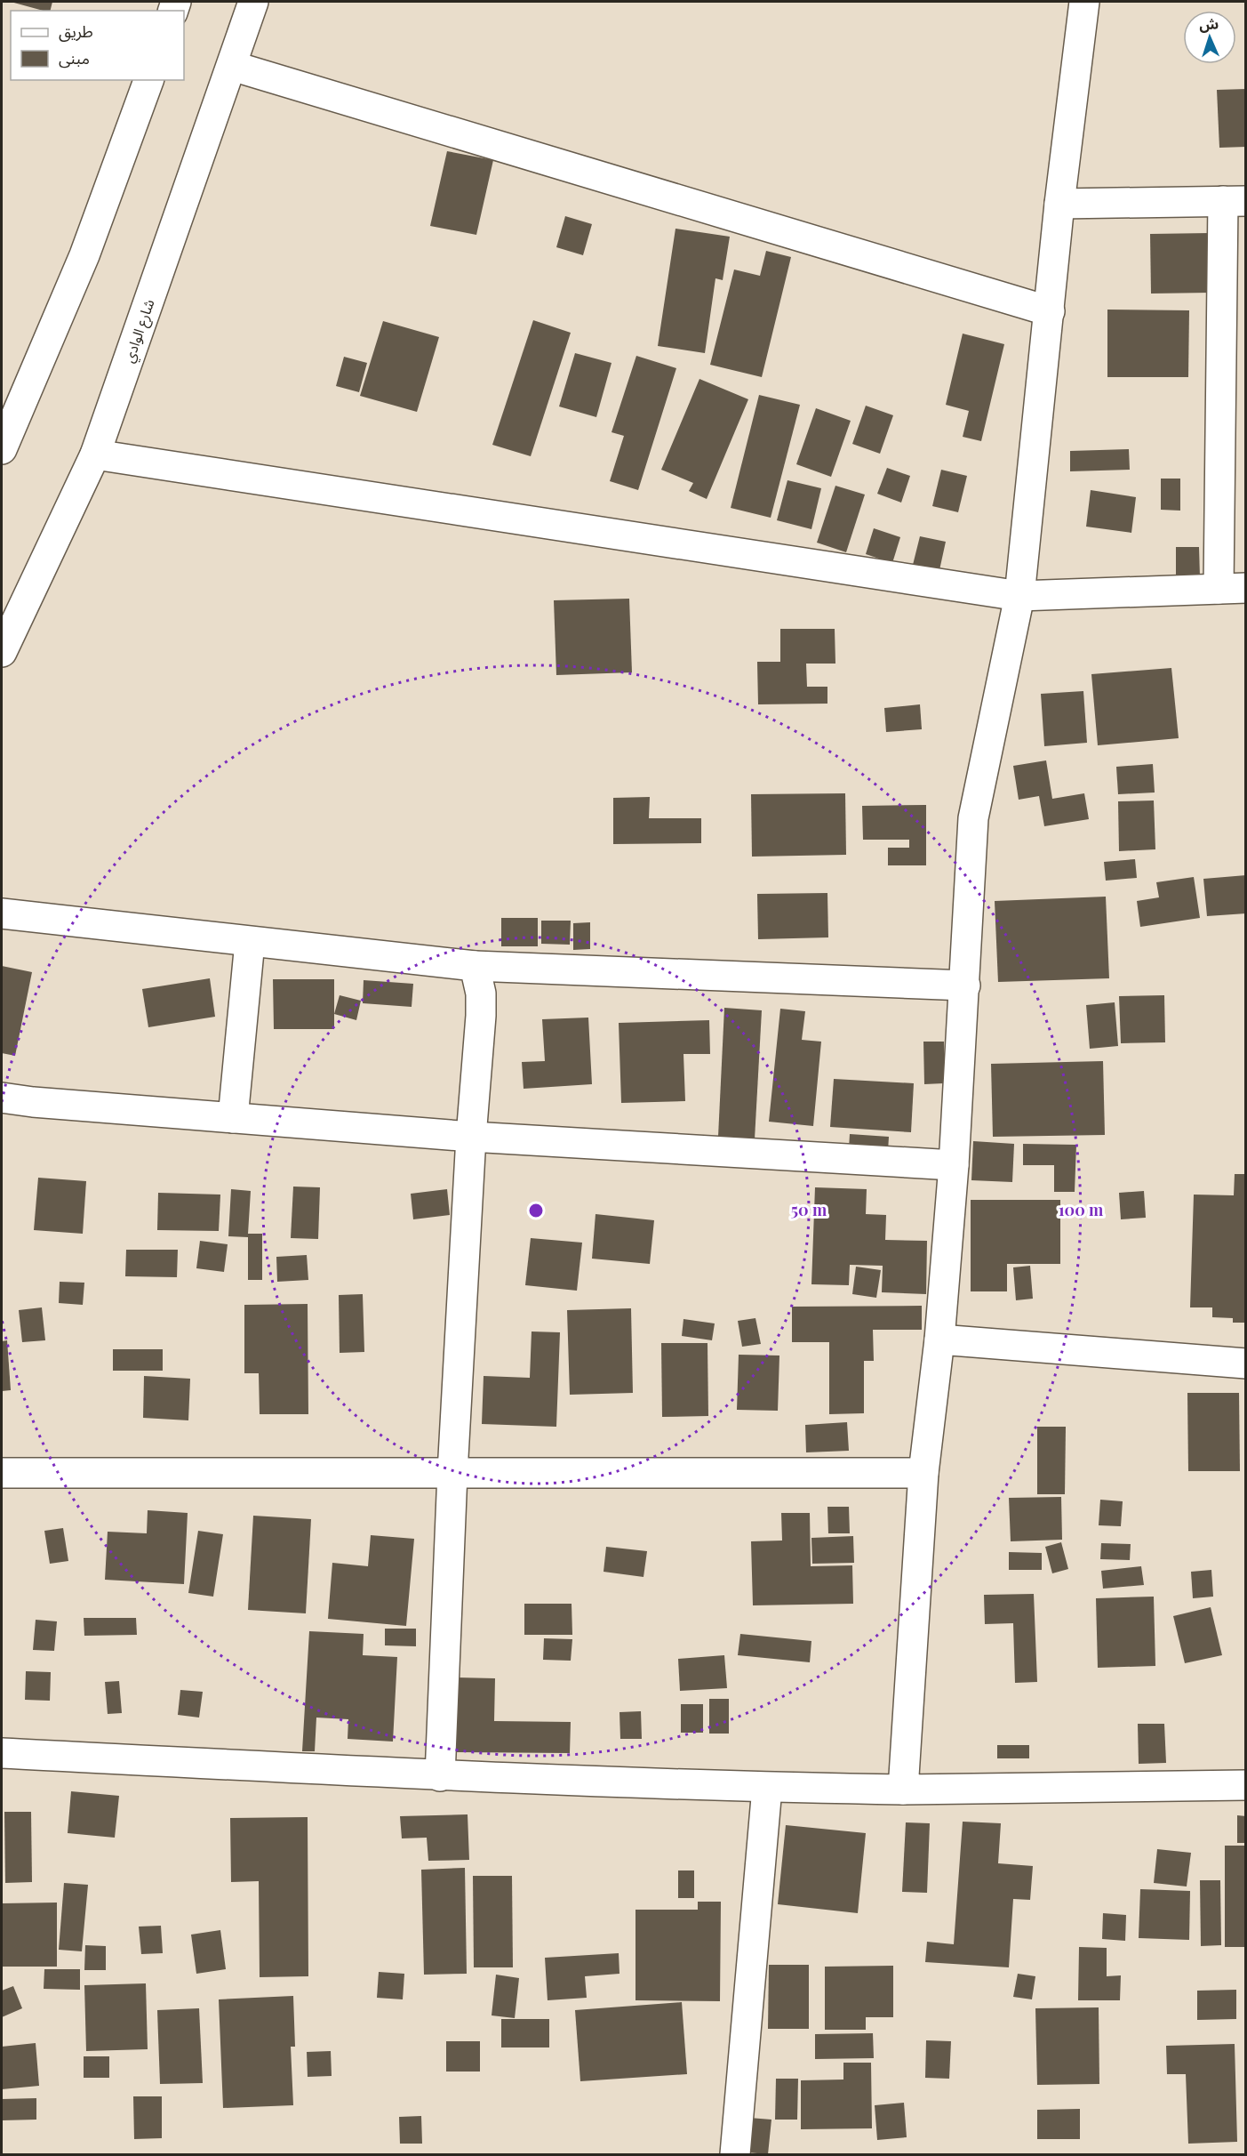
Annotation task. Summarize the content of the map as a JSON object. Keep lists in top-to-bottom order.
{
  "streets": {
    "street": ["شارع الوادي"]
  },
  "legend": ["طريق", "مبنى"],
  "north": "top",
  "rings": ["50 m", "100 m"]
}
